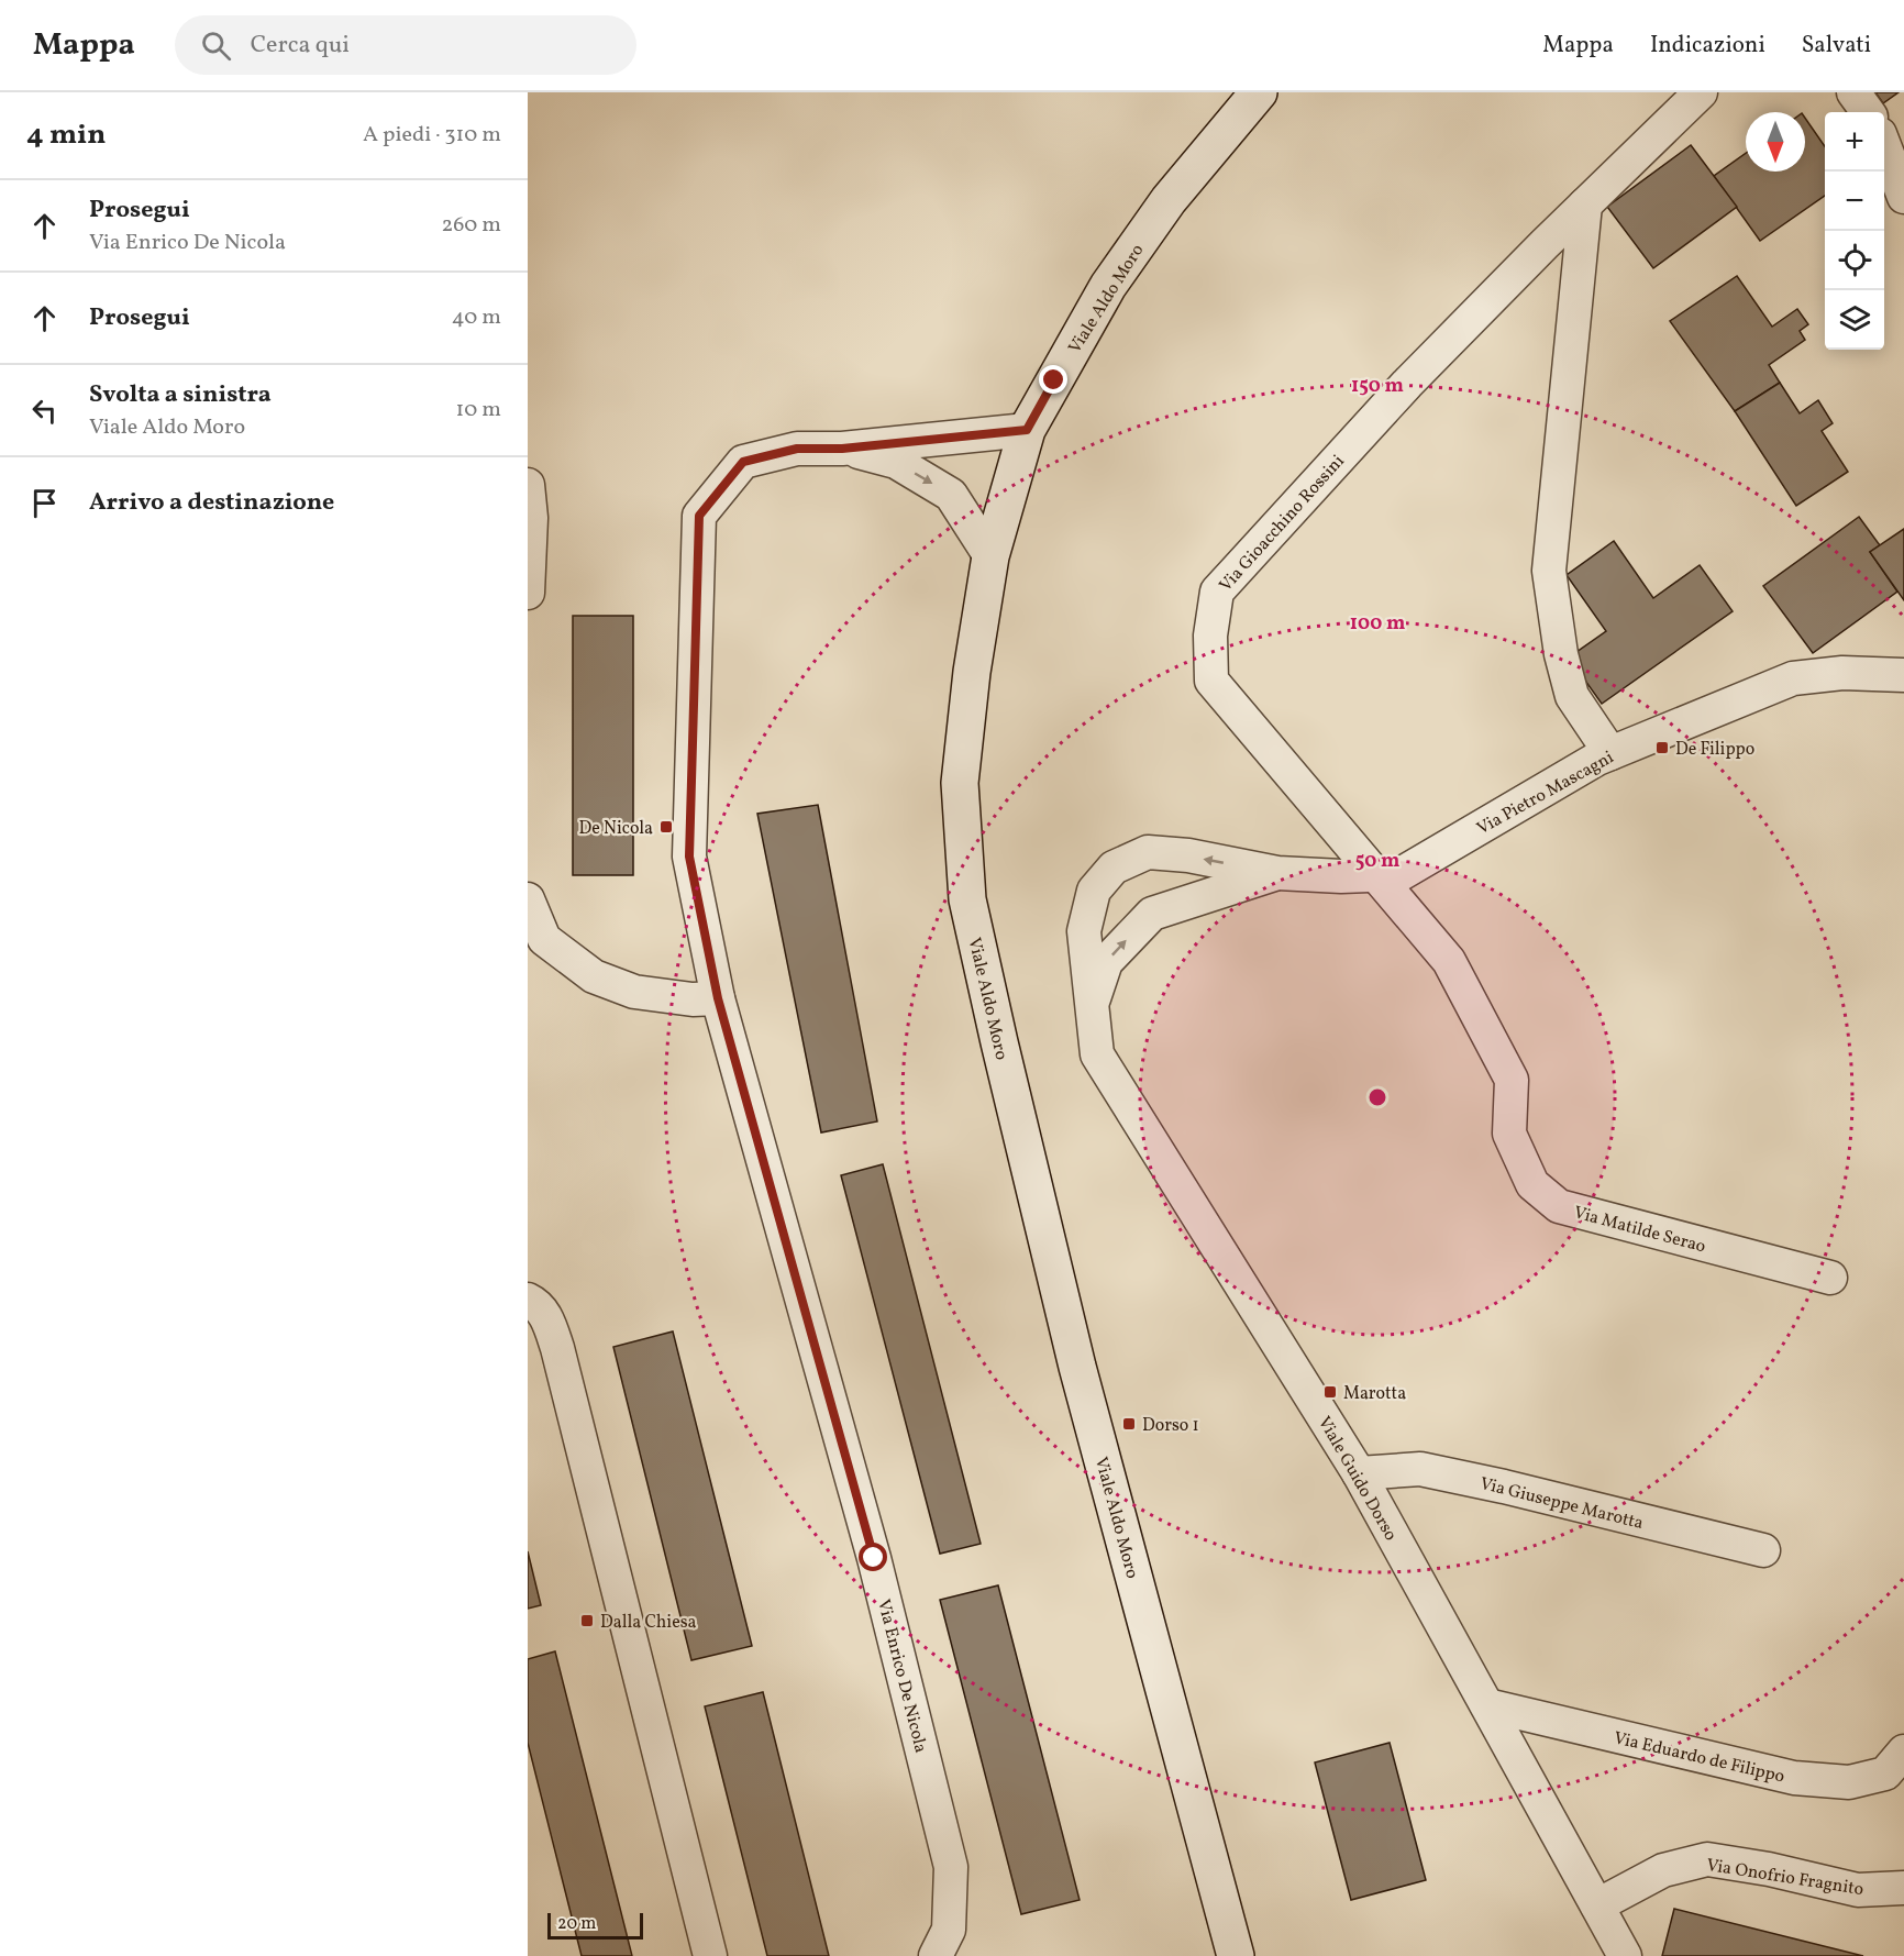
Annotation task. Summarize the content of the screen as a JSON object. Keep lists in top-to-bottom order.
{
  "streets": {
    "street": [
      "Viale Aldo Moro",
      "Via Gioacchino Rossini",
      "Via Pietro Mascagni",
      "Via Matilde Serao",
      "Viale Guido Dorso",
      "Via Giuseppe Marotta",
      "Via Enrico De Nicola",
      "Via Eduardo de Filippo",
      "Via Onofrio Fragnito"
    ]
  },
  "crossings": [
    ["Via Gioacchino Rossini", "Via Pietro Mascagni"],
    ["Via Gioacchino Rossini", "Via Matilde Serao"],
    ["Via Gioacchino Rossini", "Viale Guido Dorso"],
    ["Via Pietro Mascagni", "Via Matilde Serao"],
    ["Via Pietro Mascagni", "Viale Guido Dorso"],
    ["Via Matilde Serao", "Viale Guido Dorso"],
    ["Viale Guido Dorso", "Via Giuseppe Marotta"],
    ["Viale Guido Dorso", "Via Eduardo de Filippo"],
    ["Viale Guido Dorso", "Via Onofrio Fragnito"]
  ],
  "places": {
    "transit": [
      "De Filippo",
      "De Nicola",
      "Marotta",
      "Dorso 1",
      "Dalla Chiesa"
    ]
  },
  "scale_bar": "20 m",
  "north": "bottom",
  "page": {
    "header": "Mappa",
    "search": "Cerca qui",
    "nav": ["Mappa", "Indicazioni", "Salvati"],
    "heading": ["4 min", "A piedi · 310 m"],
    "map_buttons": ["+", "−"],
    "list": [
      ["Prosegui", "Via Enrico De Nicola", "260 m"],
      ["Prosegui", "40 m"],
      ["Svolta a sinistra", "Viale Aldo Moro", "10 m"],
      "Arrivo a destinazione"
    ],
    "scale": "20 m"
  },
  "rings": ["150 m", "100 m", "50 m"]
}
